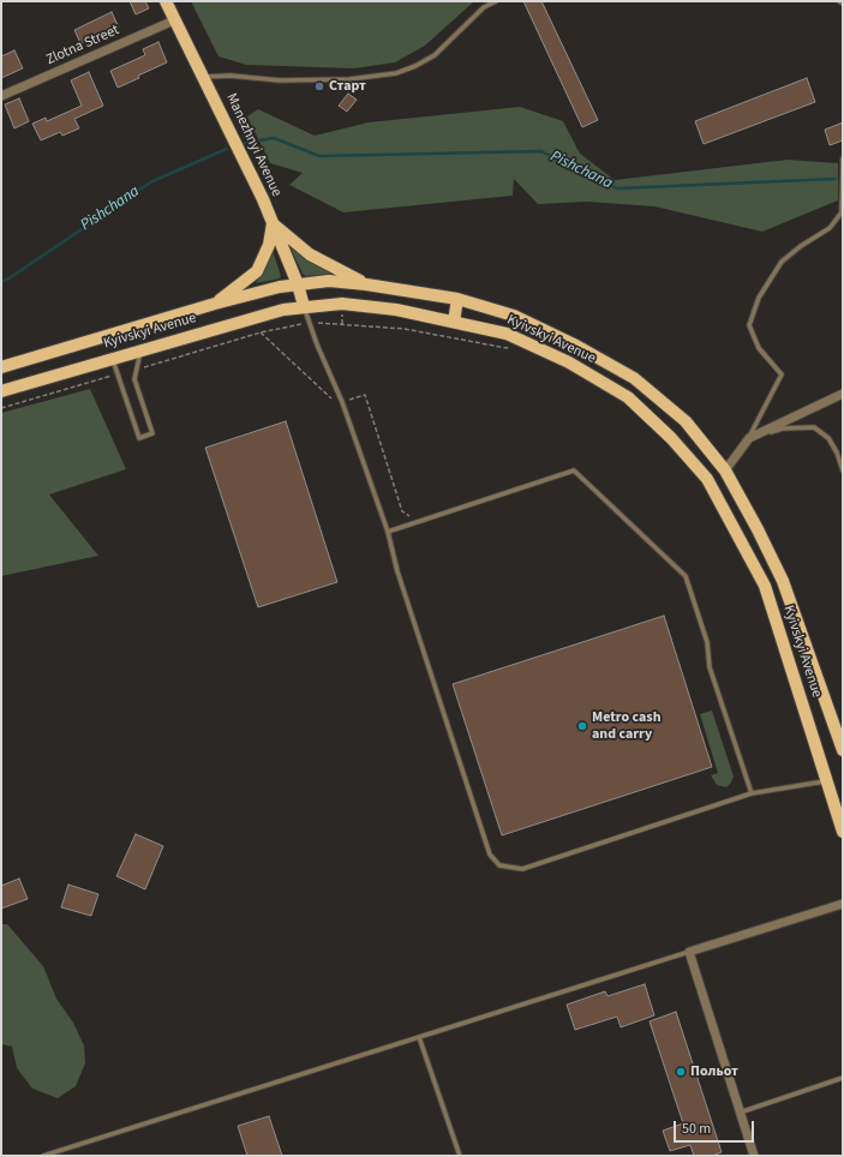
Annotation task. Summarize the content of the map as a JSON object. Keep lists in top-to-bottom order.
{
  "streets": {
    "main road": ["Manezhnyi Avenue", "Kyivskyi Avenue"],
    "street": ["Zlotna Street"]
  },
  "crossings": [
    ["Zlotna Street", "Manezhnyi Avenue"],
    ["Manezhnyi Avenue", "Kyivskyi Avenue"]
  ],
  "water": ["Pishchana"],
  "places": ["Старт", "Metro cash and carry", "Польот"],
  "scale_bar": "50 m"
}
